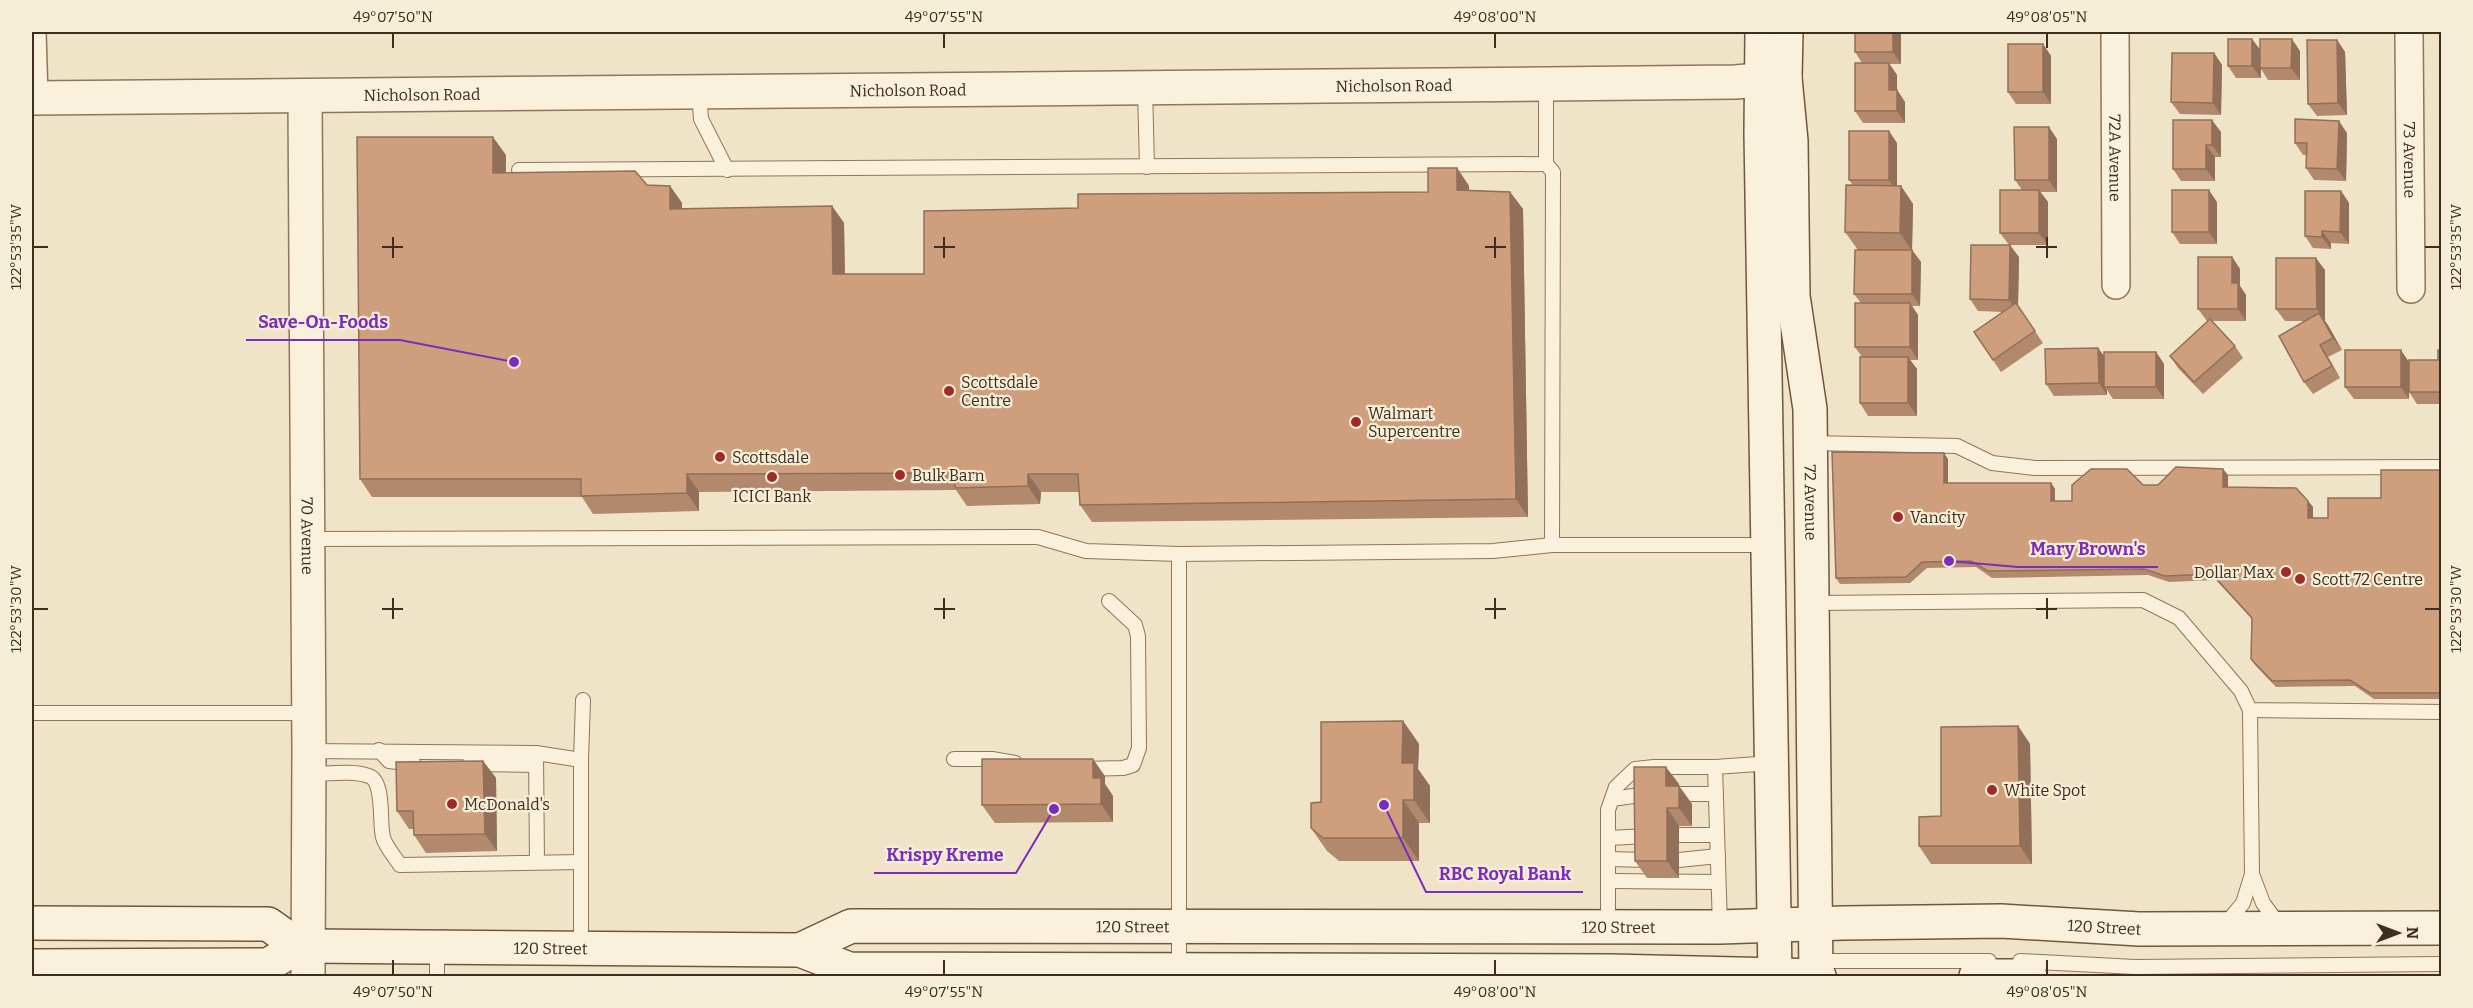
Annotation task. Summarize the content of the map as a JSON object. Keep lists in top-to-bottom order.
{
  "streets": {
    "main road": [
      "Nicholson Road",
      "72 Avenue",
      "70 Avenue",
      "120 Street"
    ],
    "street": ["72A Avenue", "73 Avenue"]
  },
  "crossings": [
    ["Nicholson Road", "72 Avenue"],
    ["Nicholson Road", "70 Avenue"],
    ["72 Avenue", "120 Street"],
    ["70 Avenue", "120 Street"]
  ],
  "places": [
    "Save-On-Foods",
    "Scottsdale Centre",
    "Walmart Supercentre",
    "Scottsdale",
    "Bulk Barn",
    "ICICI Bank",
    "Vancity",
    "Mary Brown's",
    "Dollar Max",
    "Scott 72 Centre",
    "White Spot",
    "McDonald's",
    "RBC Royal Bank",
    "Krispy Kreme"
  ],
  "north": "right",
  "coordinates": [
    "49°07'50\"N",
    "49°07'55\"N",
    "49°08'00\"N",
    "49°08'05\"N",
    "122°53'35\"W",
    "122°53'30\"W"
  ]
}
